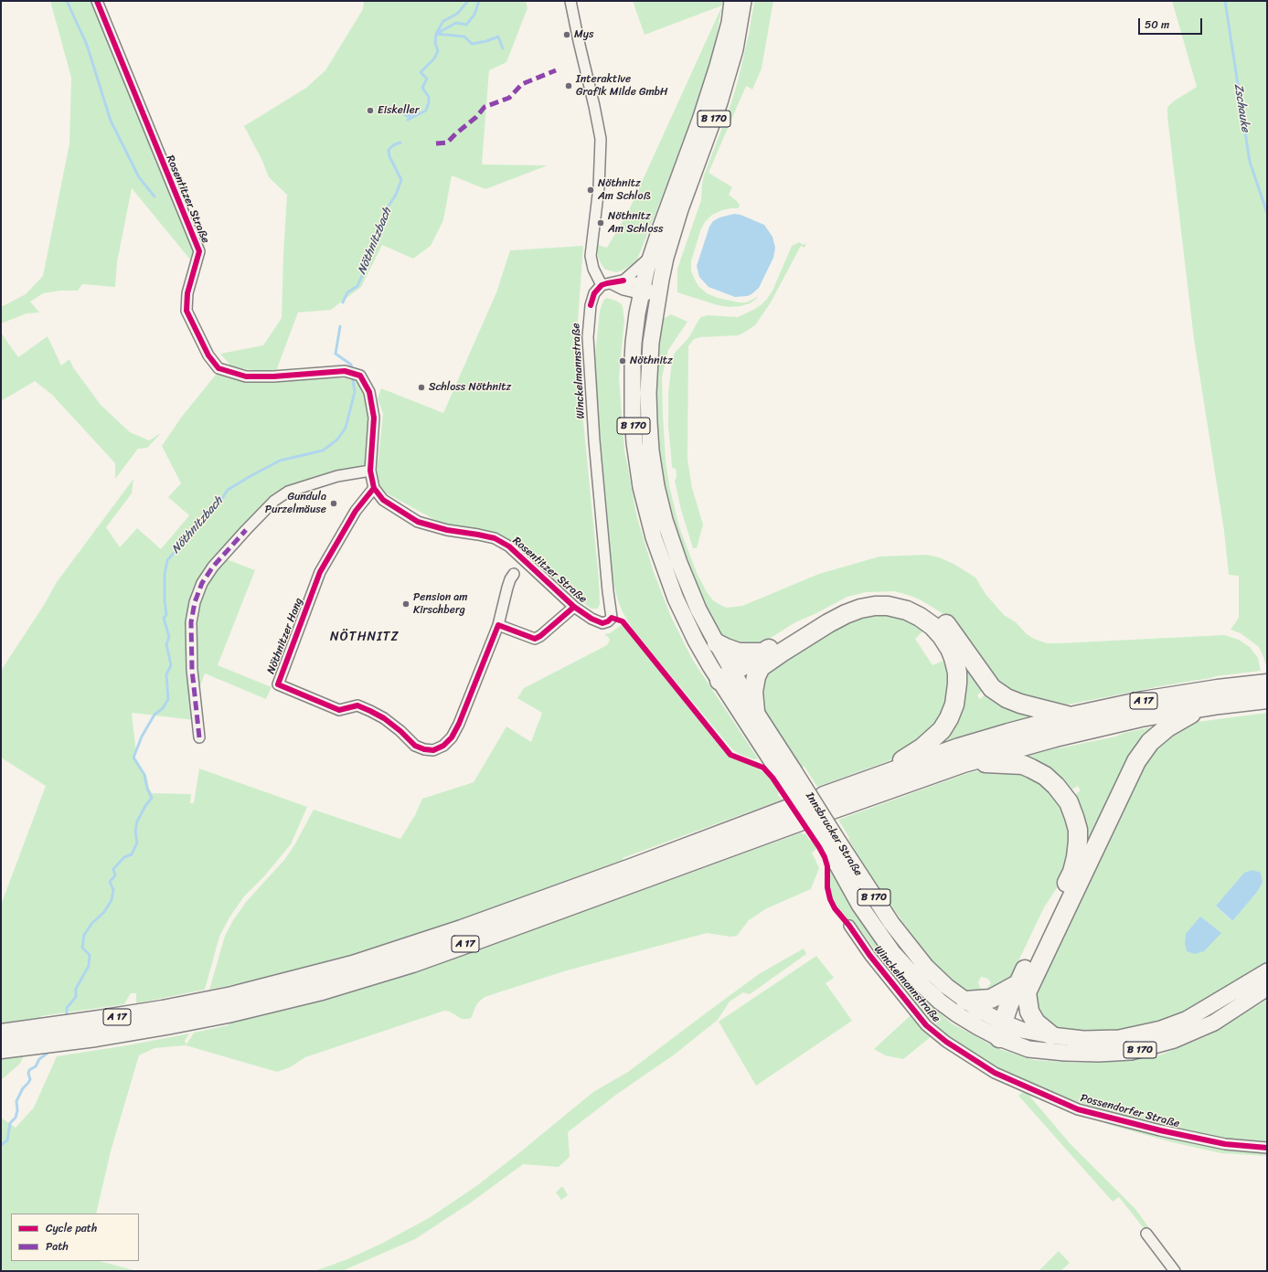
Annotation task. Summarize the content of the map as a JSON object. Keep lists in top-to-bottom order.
{
  "streets": {
    "highway": ["A 17"],
    "main road": ["B 170", "Innsbrucker Straße"],
    "street": [
      "Rosentitzer Straße",
      "Winckelmannstraße",
      "Nöthnitzer Hang",
      "Possendorfer Straße"
    ]
  },
  "crossings": [
    ["B 170", "Innsbrucker Straße"],
    ["Rosentitzer Straße", "Winckelmannstraße"],
    ["Rosentitzer Straße", "Nöthnitzer Hang"],
    ["Winckelmannstraße", "Possendorfer Straße"]
  ],
  "districts": ["NÖTHNITZ"],
  "water": ["Zschauke", "Nöthnitzbach"],
  "places": [
    "Mys",
    "Interaktive Grafik Milde GmbH",
    "Eiskeller",
    "Nöthnitz Am Schloß",
    "Nöthnitz Am Schloss",
    "Nöthnitz",
    "Schloss Nöthnitz",
    "Gundula Purzelmäuse",
    "Pension am Kirschberg"
  ],
  "legend": ["Cycle path", "Path"],
  "scale_bar": "50 m"
}
